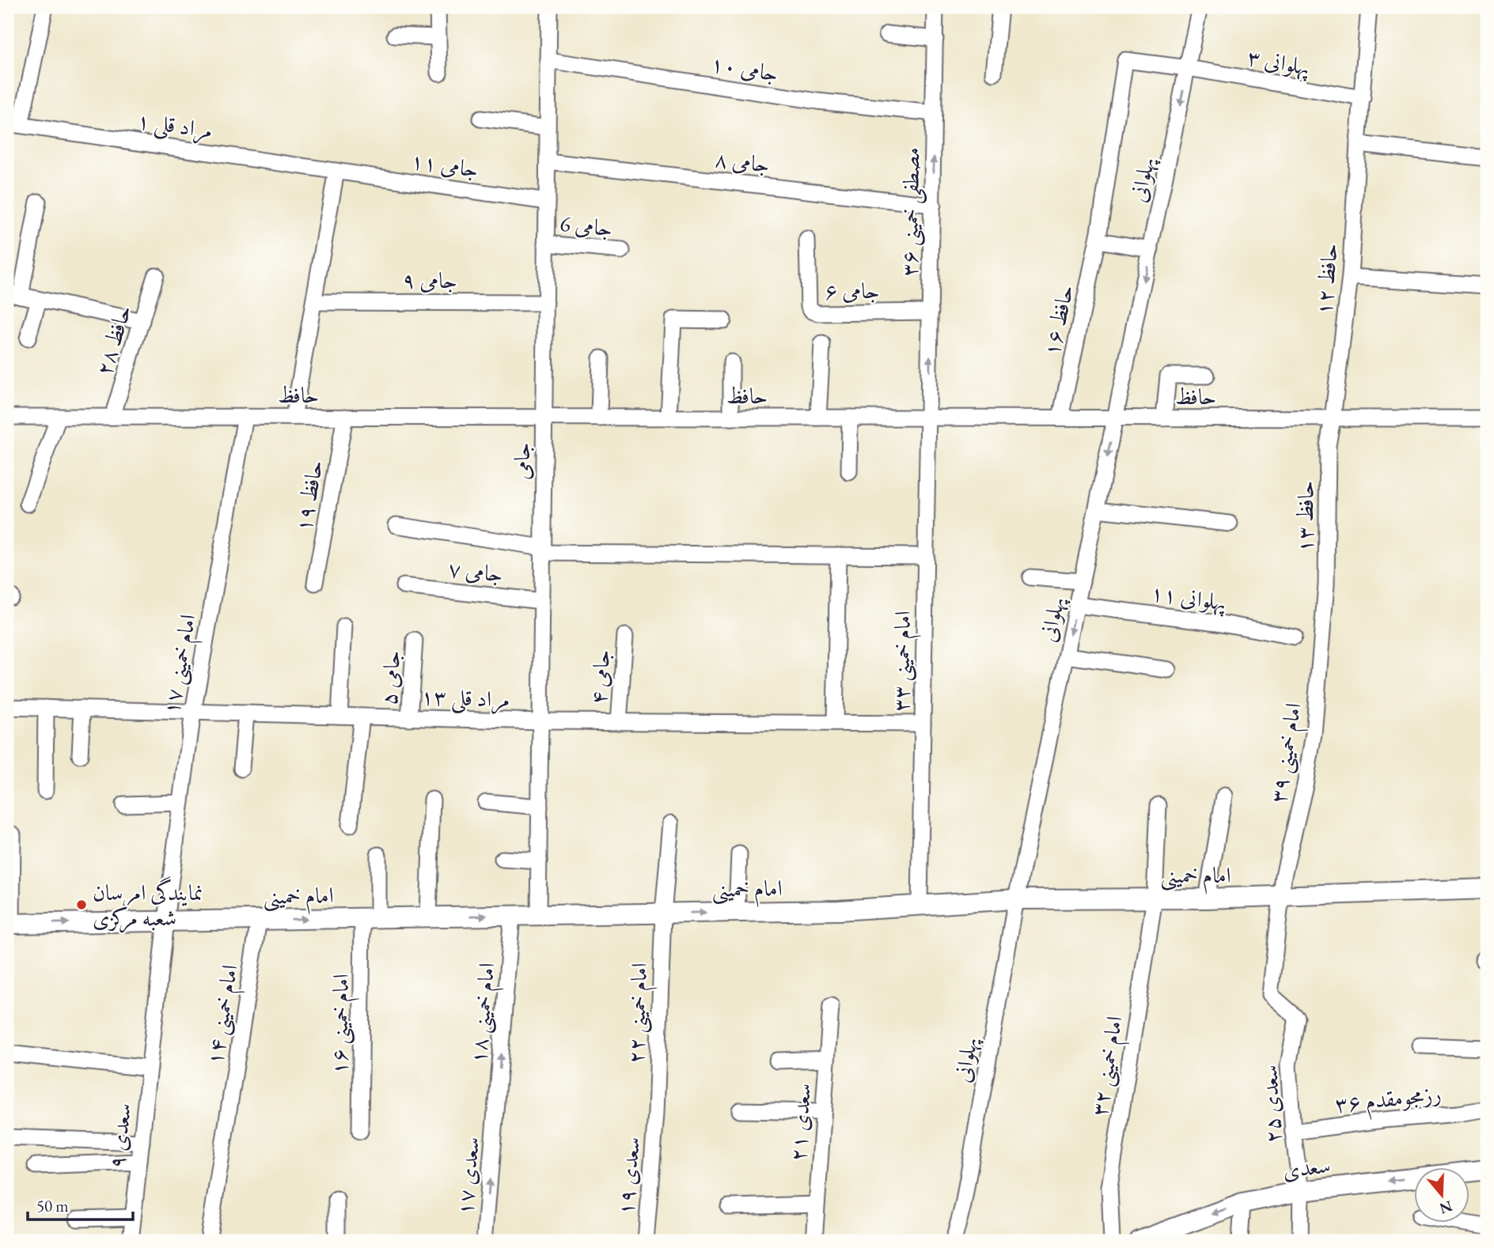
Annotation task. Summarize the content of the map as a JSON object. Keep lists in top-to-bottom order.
{
  "streets": {
    "main road": ["امام خمینی", "سعدی"],
    "street": [
      "پهلوانی ۳",
      "جامی ۱۰",
      "مراد قلی ۱",
      "جامی ۸",
      "جامی ۱۱",
      "پهلوانی",
      "مصطفی خمینی ۳۶",
      "جامی 6",
      "حافظ ۱۲",
      "جامی ۹",
      "جامی ۶",
      "حافظ ۱۶",
      "حافظ ۲۸",
      "حافظ",
      "جامی",
      "حافظ ۱۹",
      "حافظ ۱۳",
      "جامی ۷",
      "پهلوانی ۱۱",
      "امام خمینی ۳۳",
      "امام خمینی ۱۷",
      "جامی ۴",
      "جامی ۵",
      "مراد قلی ۱۳",
      "امام خمینی ۳۹",
      "امام خمینی ۱۸",
      "امام خمینی ۲۲",
      "امام خمینی ۱۴",
      "امام خمینی ۱۶",
      "امام خمینی ۳۲",
      "رزمجومقدم ۳۶",
      "سعدی ۲۵",
      "سعدی ۲۱",
      "سعدی ۹",
      "سعدی ۱۷",
      "سعدی ۱۹"
    ]
  },
  "crossings": [
    ["پهلوانی ۳", "پهلوانی"],
    ["پهلوانی ۳", "حافظ ۱۲"],
    ["پهلوانی ۳", "حافظ ۱۶"],
    ["جامی ۱۰", "مصطفی خمینی ۳۶"],
    ["جامی ۱۰", "جامی"],
    ["مراد قلی ۱", "جامی ۱۱"],
    ["جامی ۸", "مصطفی خمینی ۳۶"],
    ["جامی ۸", "جامی"],
    ["جامی ۱۱", "جامی"],
    ["پهلوانی", "حافظ"],
    ["پهلوانی", "پهلوانی ۱۱"],
    ["پهلوانی", "امام خمینی"],
    ["مصطفی خمینی ۳۶", "جامی ۶"],
    ["مصطفی خمینی ۳۶", "حافظ"],
    ["مصطفی خمینی ۳۶", "امام خمینی ۳۳"],
    ["جامی 6", "جامی"],
    ["حافظ ۱۲", "حافظ"],
    ["حافظ ۱۲", "حافظ ۱۳"],
    ["جامی ۹", "جامی"],
    ["حافظ ۱۶", "حافظ"],
    ["حافظ ۲۸", "حافظ"],
    ["حافظ", "جامی"],
    ["حافظ", "حافظ ۱۹"],
    ["حافظ", "حافظ ۱۳"],
    ["حافظ", "امام خمینی ۳۳"],
    ["حافظ", "امام خمینی ۱۷"],
    ["جامی", "جامی ۷"],
    ["جامی", "مراد قلی ۱۳"],
    ["جامی", "امام خمینی"],
    ["حافظ ۱۳", "امام خمینی ۳۹"],
    ["امام خمینی ۳۳", "مراد قلی ۱۳"],
    ["امام خمینی ۳۳", "امام خمینی"],
    ["امام خمینی ۱۷", "مراد قلی ۱۳"],
    ["امام خمینی ۱۷", "امام خمینی"],
    ["امام خمینی ۱۷", "سعدی ۹"],
    ["جامی ۴", "مراد قلی ۱۳"],
    ["جامی ۵", "مراد قلی ۱۳"],
    ["امام خمینی ۳۹", "امام خمینی"],
    ["امام خمینی ۳۹", "سعدی ۲۵"],
    ["امام خمینی", "امام خمینی ۱۸"],
    ["امام خمینی", "امام خمینی ۲۲"],
    ["امام خمینی", "امام خمینی ۱۴"],
    ["امام خمینی", "امام خمینی ۱۶"],
    ["امام خمینی", "امام خمینی ۳۲"],
    ["امام خمینی", "سعدی ۹"],
    ["امام خمینی ۱۸", "سعدی ۱۷"],
    ["امام خمینی ۲۲", "سعدی ۱۹"],
    ["رزمجومقدم ۳۶", "سعدی ۲۵"],
    ["سعدی ۲۵", "سعدی"]
  ],
  "one_way": [
    "پهلوانی",
    "امام خمینی ۱۸",
    "سعدی",
    "سعدی ۱۷"
  ],
  "places": ["نمایندگی امرسان شعبه مرکزی"],
  "scale_bar": "50 m",
  "north": "bottom"
}
